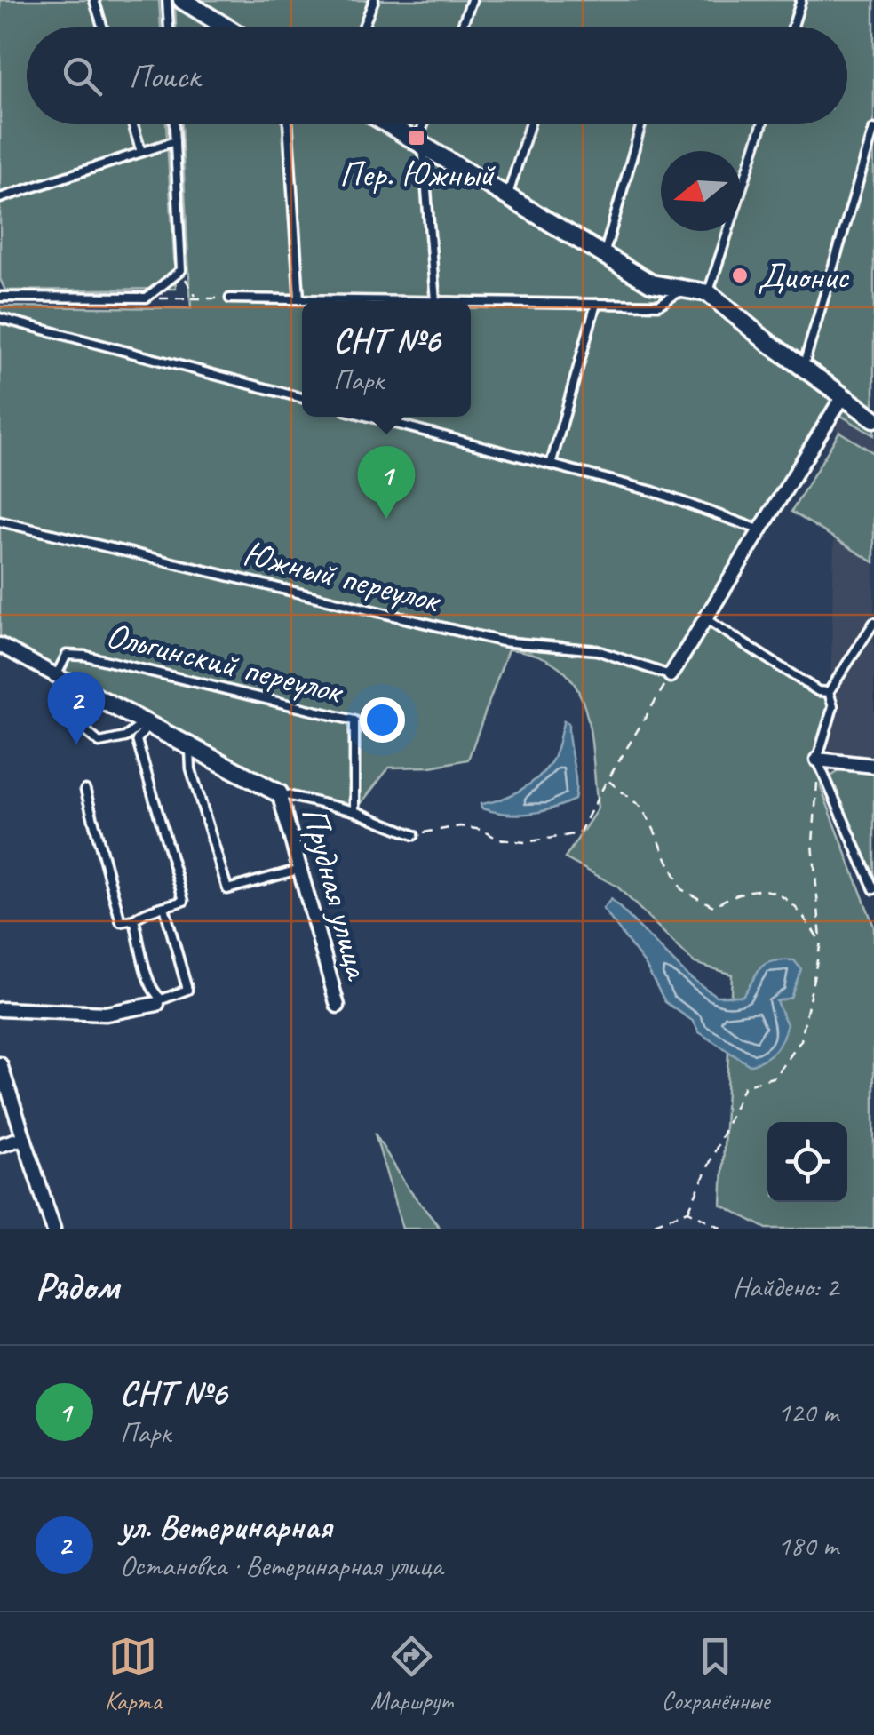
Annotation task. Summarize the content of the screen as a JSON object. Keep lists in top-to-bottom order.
{
  "streets": {
    "street": ["Прудная улица"],
    "lane": ["Южный переулок", "Ольгинский переулок"]
  },
  "places": {
    "transit": ["Пер. Южный"],
    "other": ["Дионис"]
  },
  "north": "left",
  "page": {
    "search": "Поиск",
    "popup": ["СНТ №6", "Парк"],
    "pins": ["1", "2"],
    "heading": ["Рядом", "Найдено: 2"],
    "list": [
      {
        "mark": "1",
        "name": "СНТ №6",
        "note": "Парк",
        "value": "120 m"
      },
      {
        "mark": "2",
        "name": "ул. Ветеринарная",
        "note": "Остановка · Ветеринарная улица",
        "value": "180 m"
      }
    ],
    "nav": ["Карта", "Маршрут", "Сохранённые"]
  }
}
